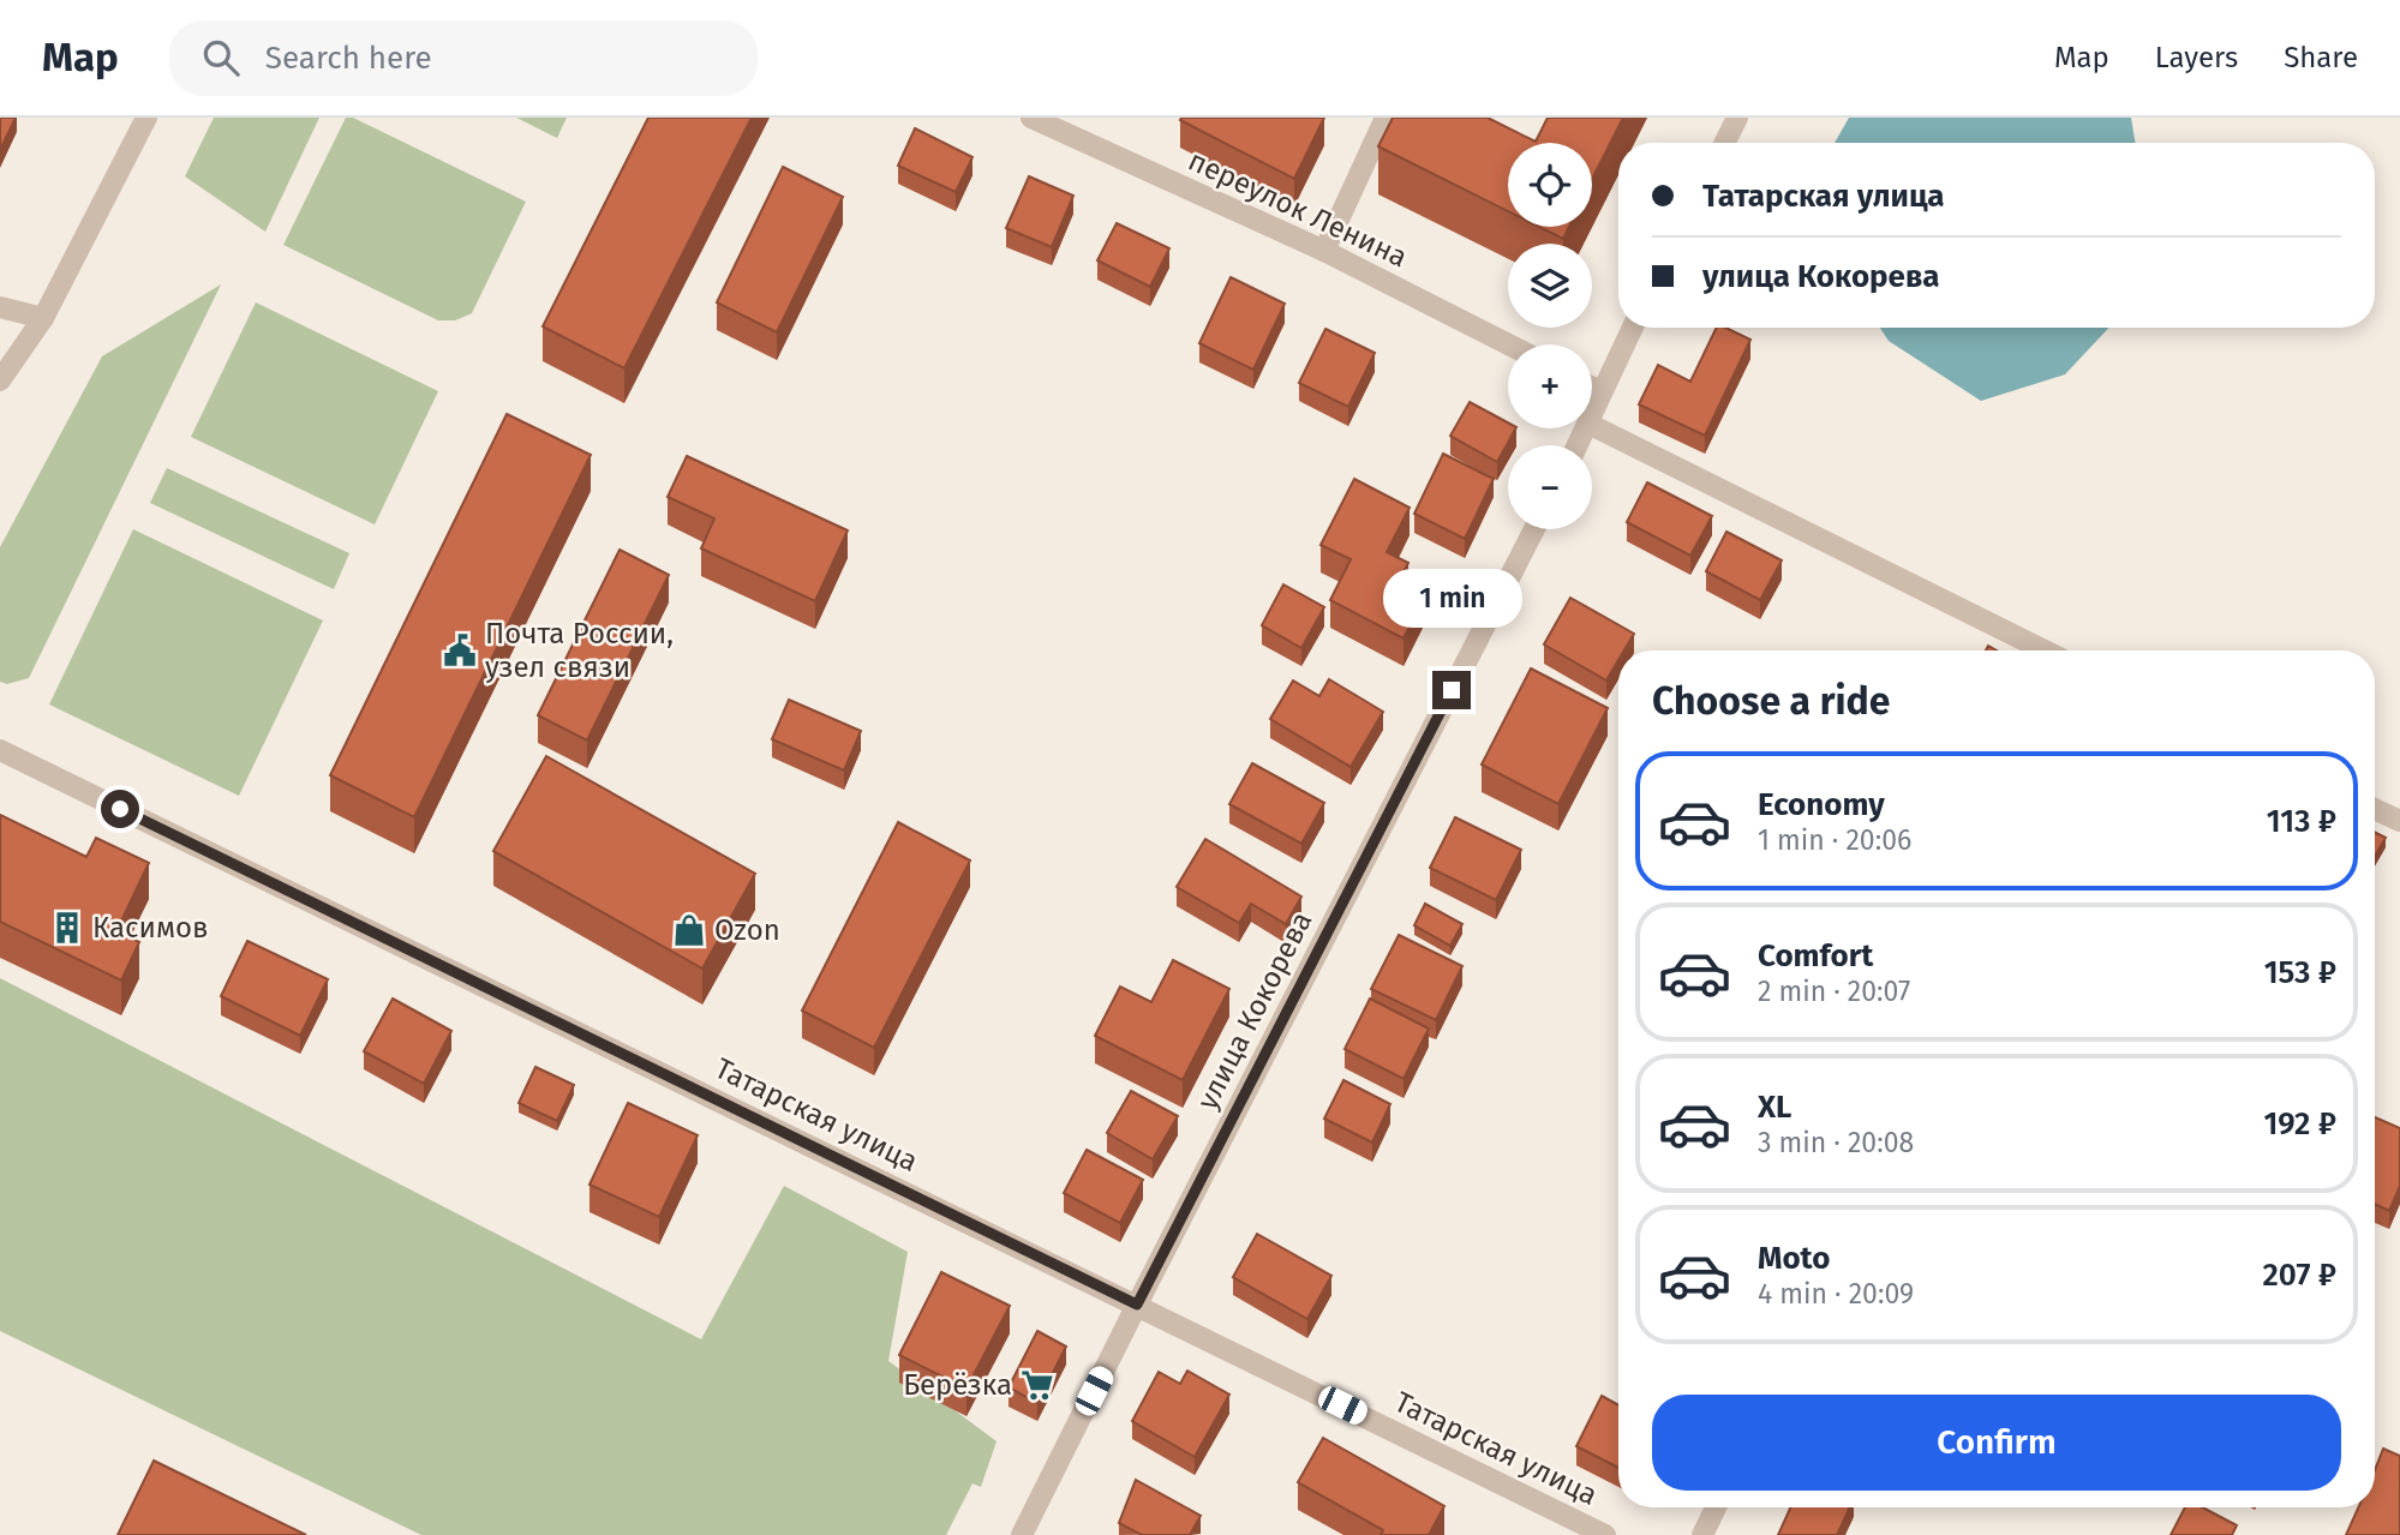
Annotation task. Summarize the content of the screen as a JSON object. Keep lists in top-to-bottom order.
{
  "streets": {
    "street": ["переулок Ленина", "улица Кокорева", "Татарская улица"]
  },
  "crossings": [
    ["улица Кокорева", "Татарская улица"]
  ],
  "places": {
    "public building": ["Почта России, узел связи"],
    "building": ["Касимов"],
    "shop": ["Ozon"],
    "supermarket": ["Берёзка"]
  },
  "page": {
    "header": "Map",
    "search": "Search here",
    "nav": ["Map", "Layers", "Share"],
    "map_buttons": ["+", "−"],
    "banner": ["Татарская улица", "улица Кокорева"],
    "bubble": "1 min",
    "heading": "Choose a ride",
    "list": [
      {
        "name": "Economy",
        "note": "1 min · 20:06",
        "value": "113 ₽"
      },
      {
        "name": "Comfort",
        "note": "2 min · 20:07",
        "value": "153 ₽"
      },
      {
        "name": "XL",
        "note": "3 min · 20:08",
        "value": "192 ₽"
      },
      {
        "name": "Moto",
        "note": "4 min · 20:09",
        "value": "207 ₽"
      }
    ],
    "buttons": "Confirm"
  }
}
